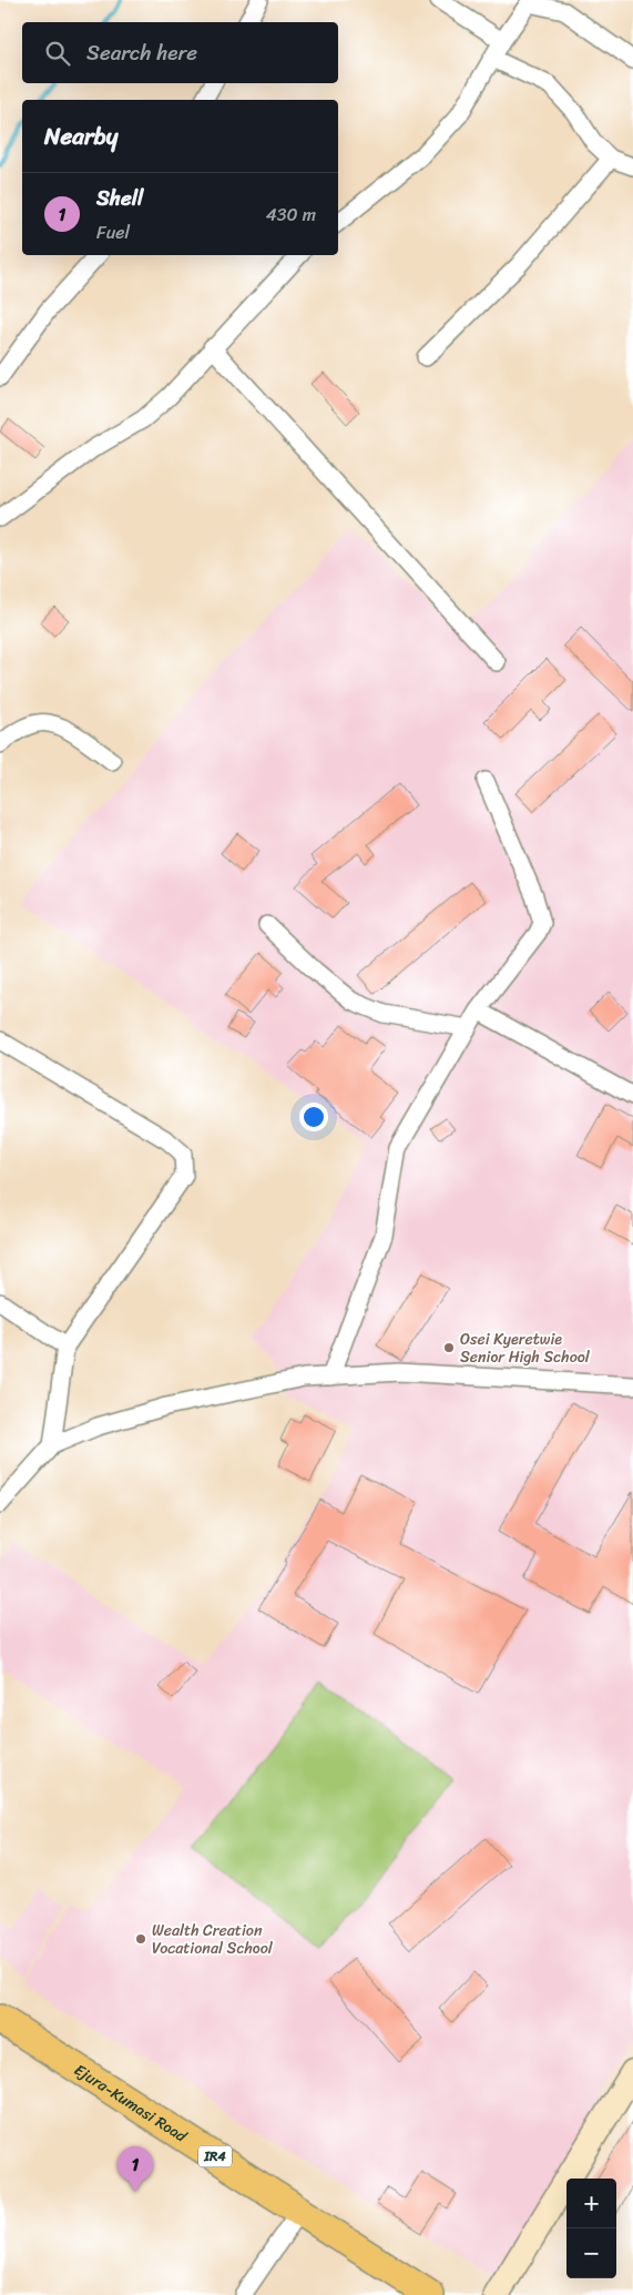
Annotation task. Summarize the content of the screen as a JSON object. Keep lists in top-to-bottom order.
{
  "streets": {
    "main road": ["Ejura-Kumasi Road", "IR4"]
  },
  "places": ["Osei Kyeretwie Senior High School", "Wealth Creation Vocational School"],
  "page": {
    "search": "Search here",
    "heading": "Nearby",
    "list": [
      {
        "mark": "1",
        "name": "Shell",
        "note": "Fuel",
        "value": "430 m"
      }
    ],
    "pins": "1",
    "map_buttons": ["+", "−"]
  }
}
